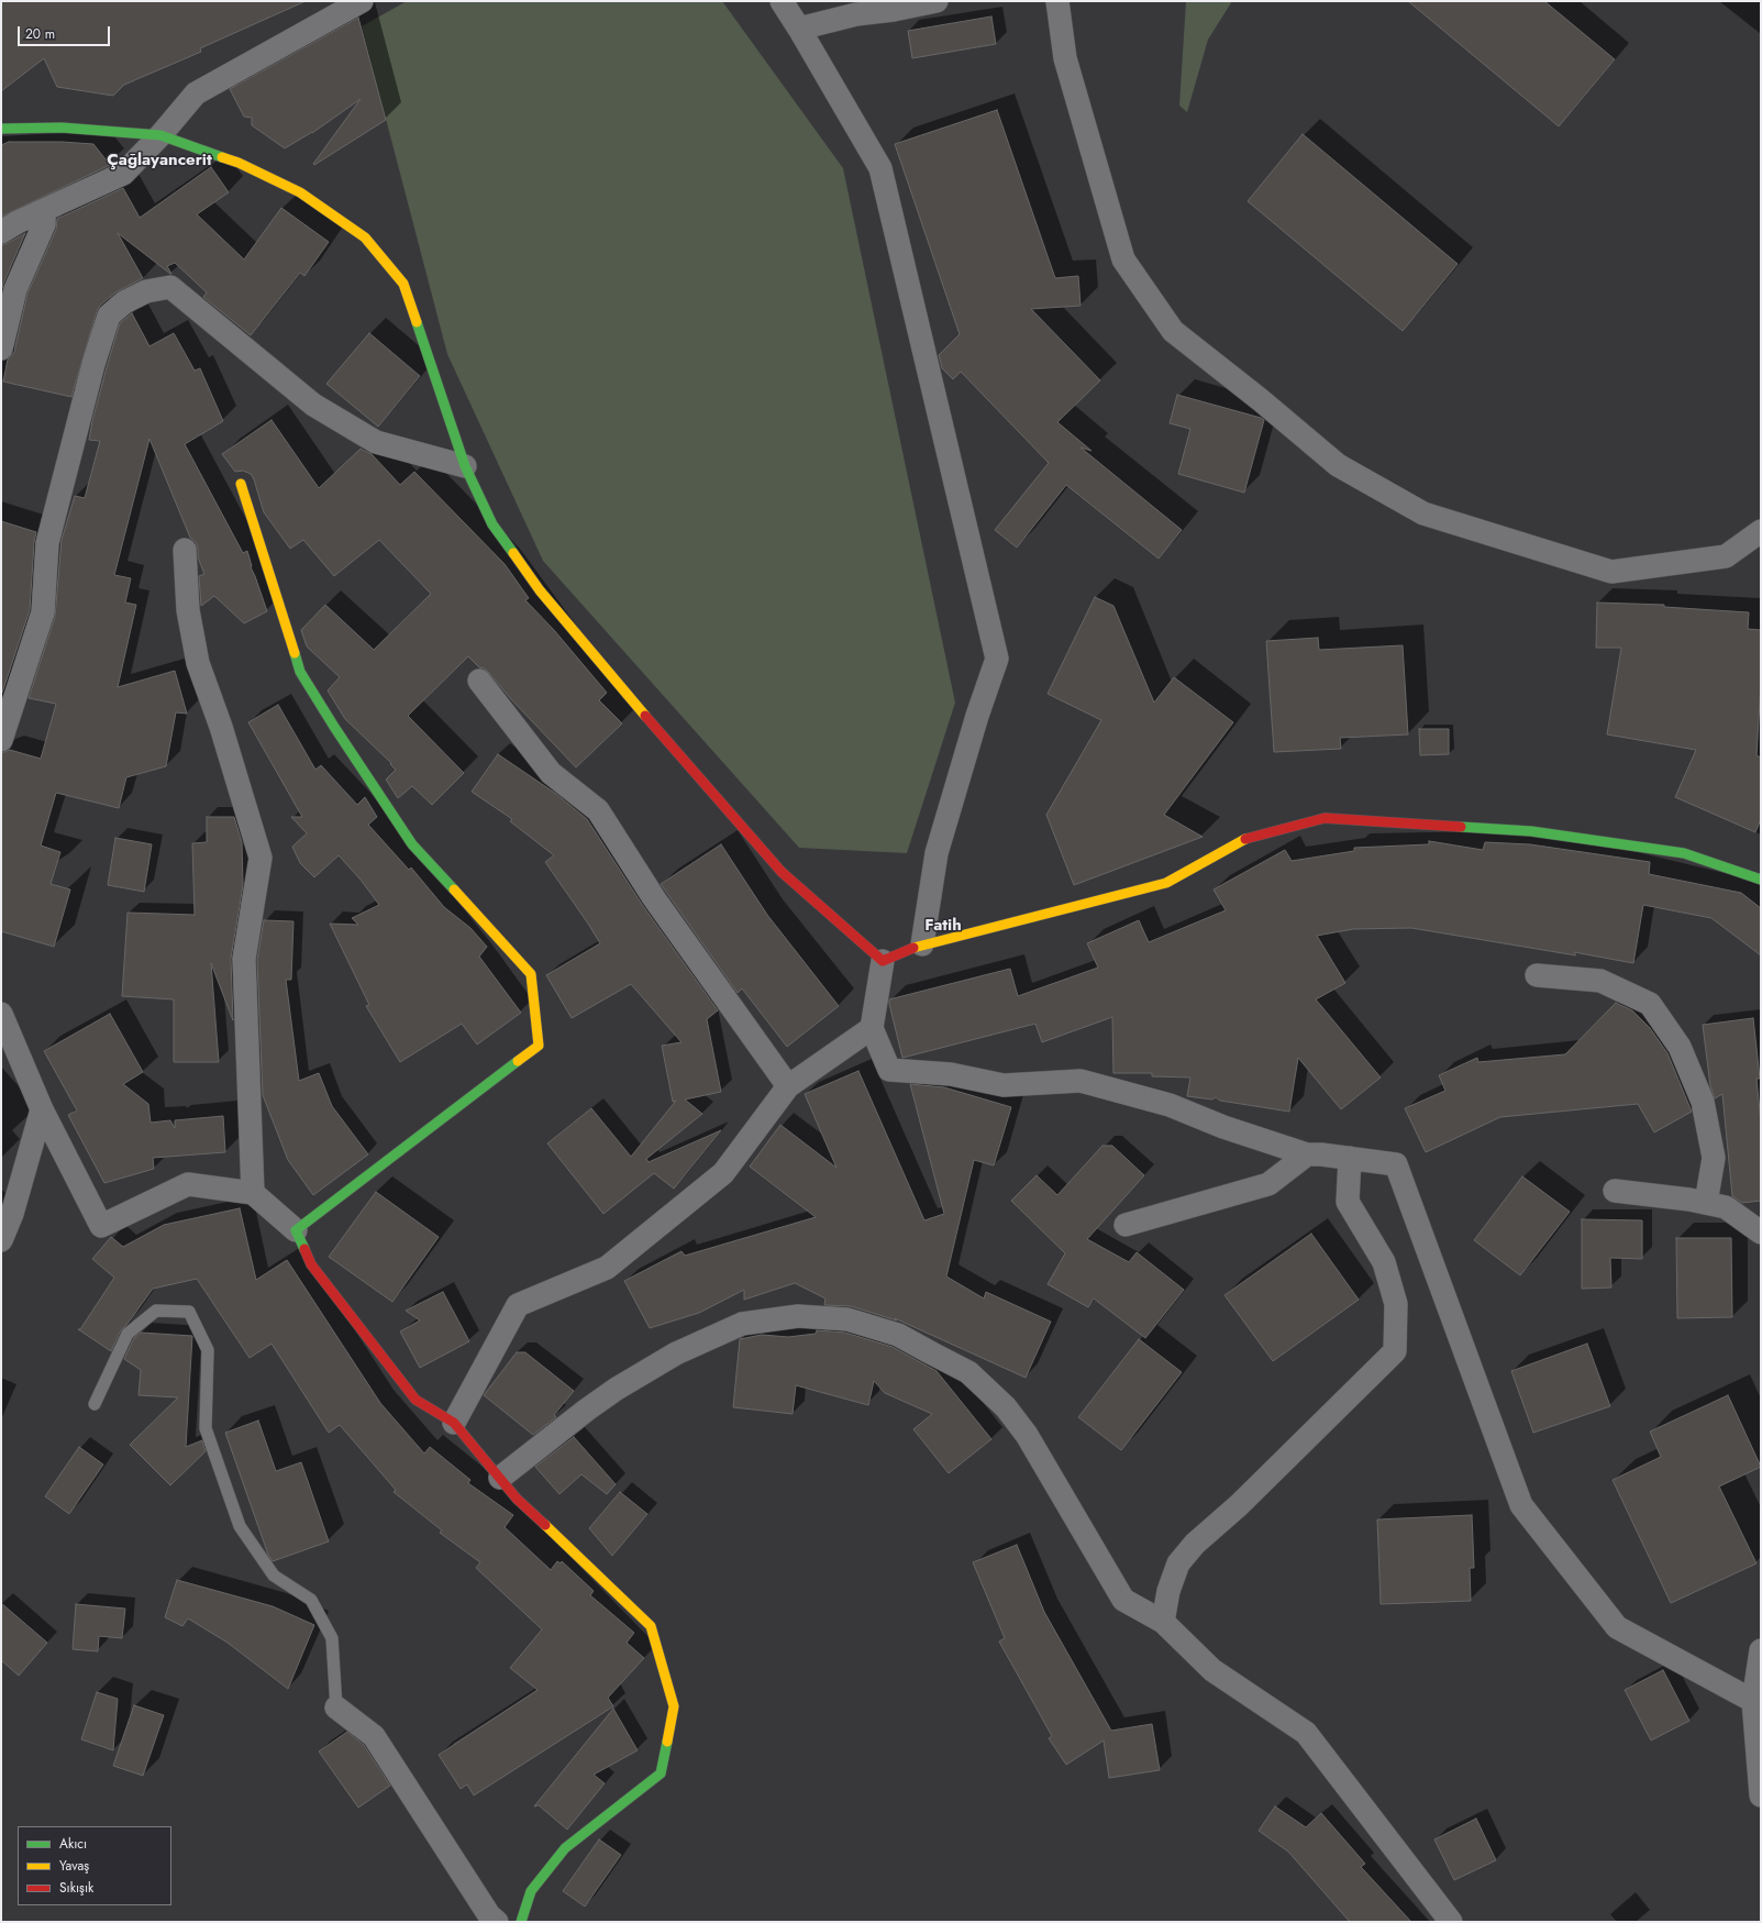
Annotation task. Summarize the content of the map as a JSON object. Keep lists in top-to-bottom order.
{
  "districts": ["Çağlayancerit", "Fatih"],
  "legend": ["Akıcı", "Yavaş", "Sıkışık"],
  "scale_bar": "20 m"
}
